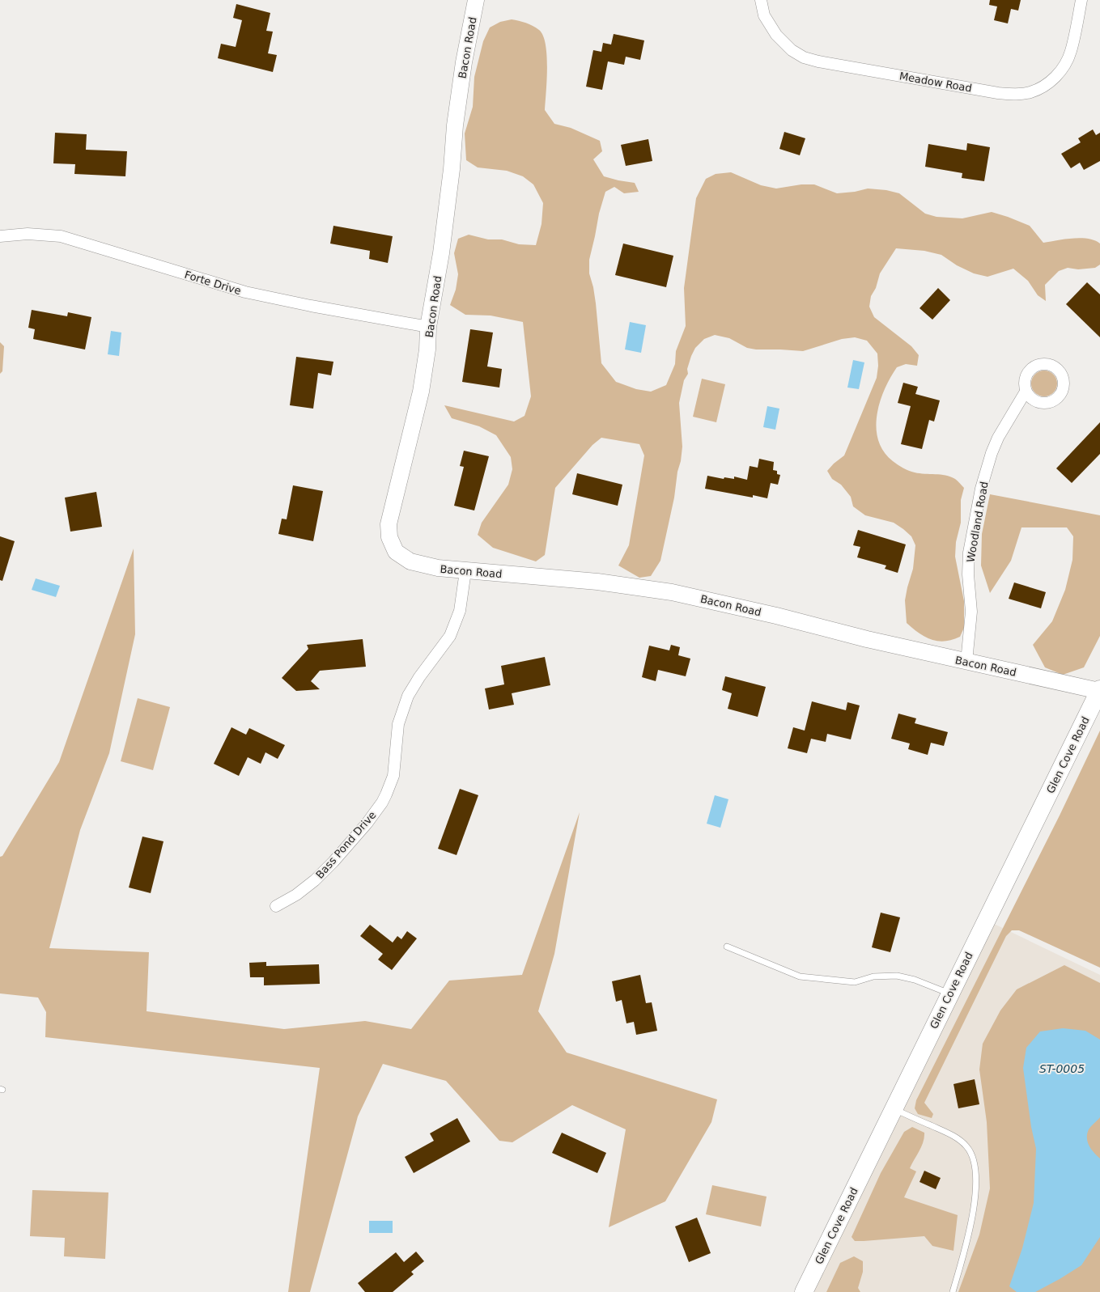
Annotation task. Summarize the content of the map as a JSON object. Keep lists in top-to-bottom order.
{
  "streets": {
    "main road": ["Glen Cove Road"],
    "street": [
      "Bacon Road",
      "Meadow Road",
      "Forte Drive",
      "Woodland Road",
      "Bass Pond Drive"
    ]
  },
  "crossings": [
    ["Bacon Road", "Forte Drive"],
    ["Bacon Road", "Woodland Road"],
    ["Bacon Road", "Glen Cove Road"],
    ["Bacon Road", "Bass Pond Drive"]
  ],
  "water": ["ST-0005"]
}
